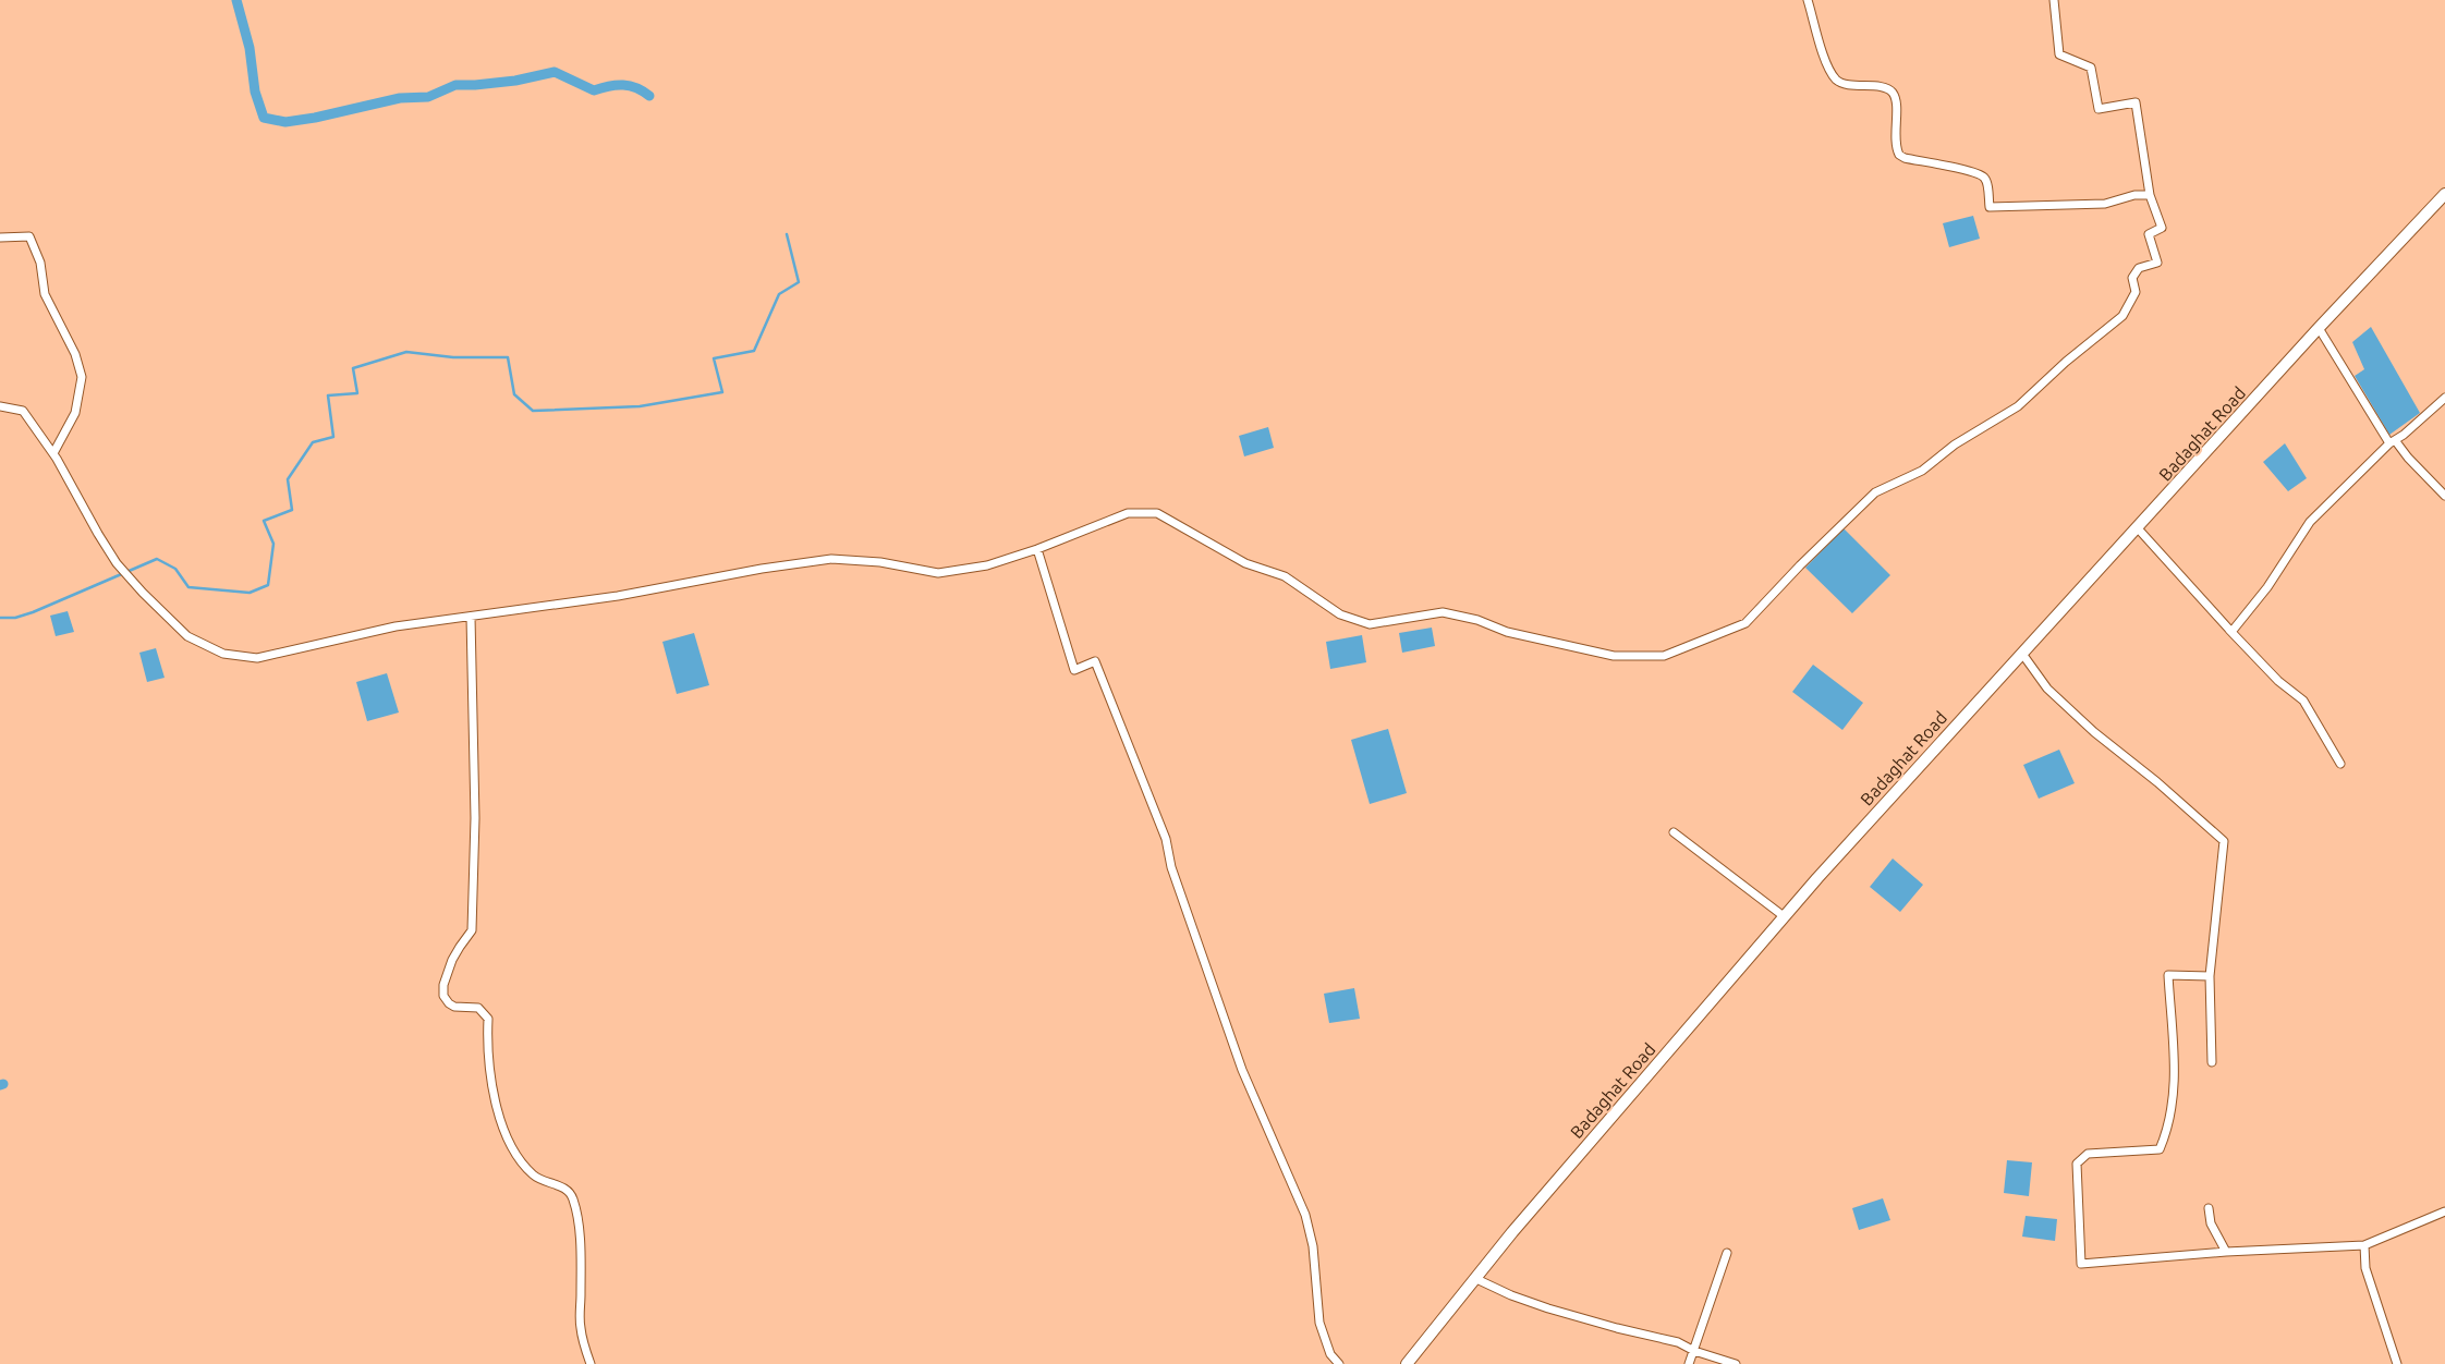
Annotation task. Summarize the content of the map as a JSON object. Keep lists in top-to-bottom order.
{
  "streets": {
    "main road": ["Badaghat Road"]
  }
}
